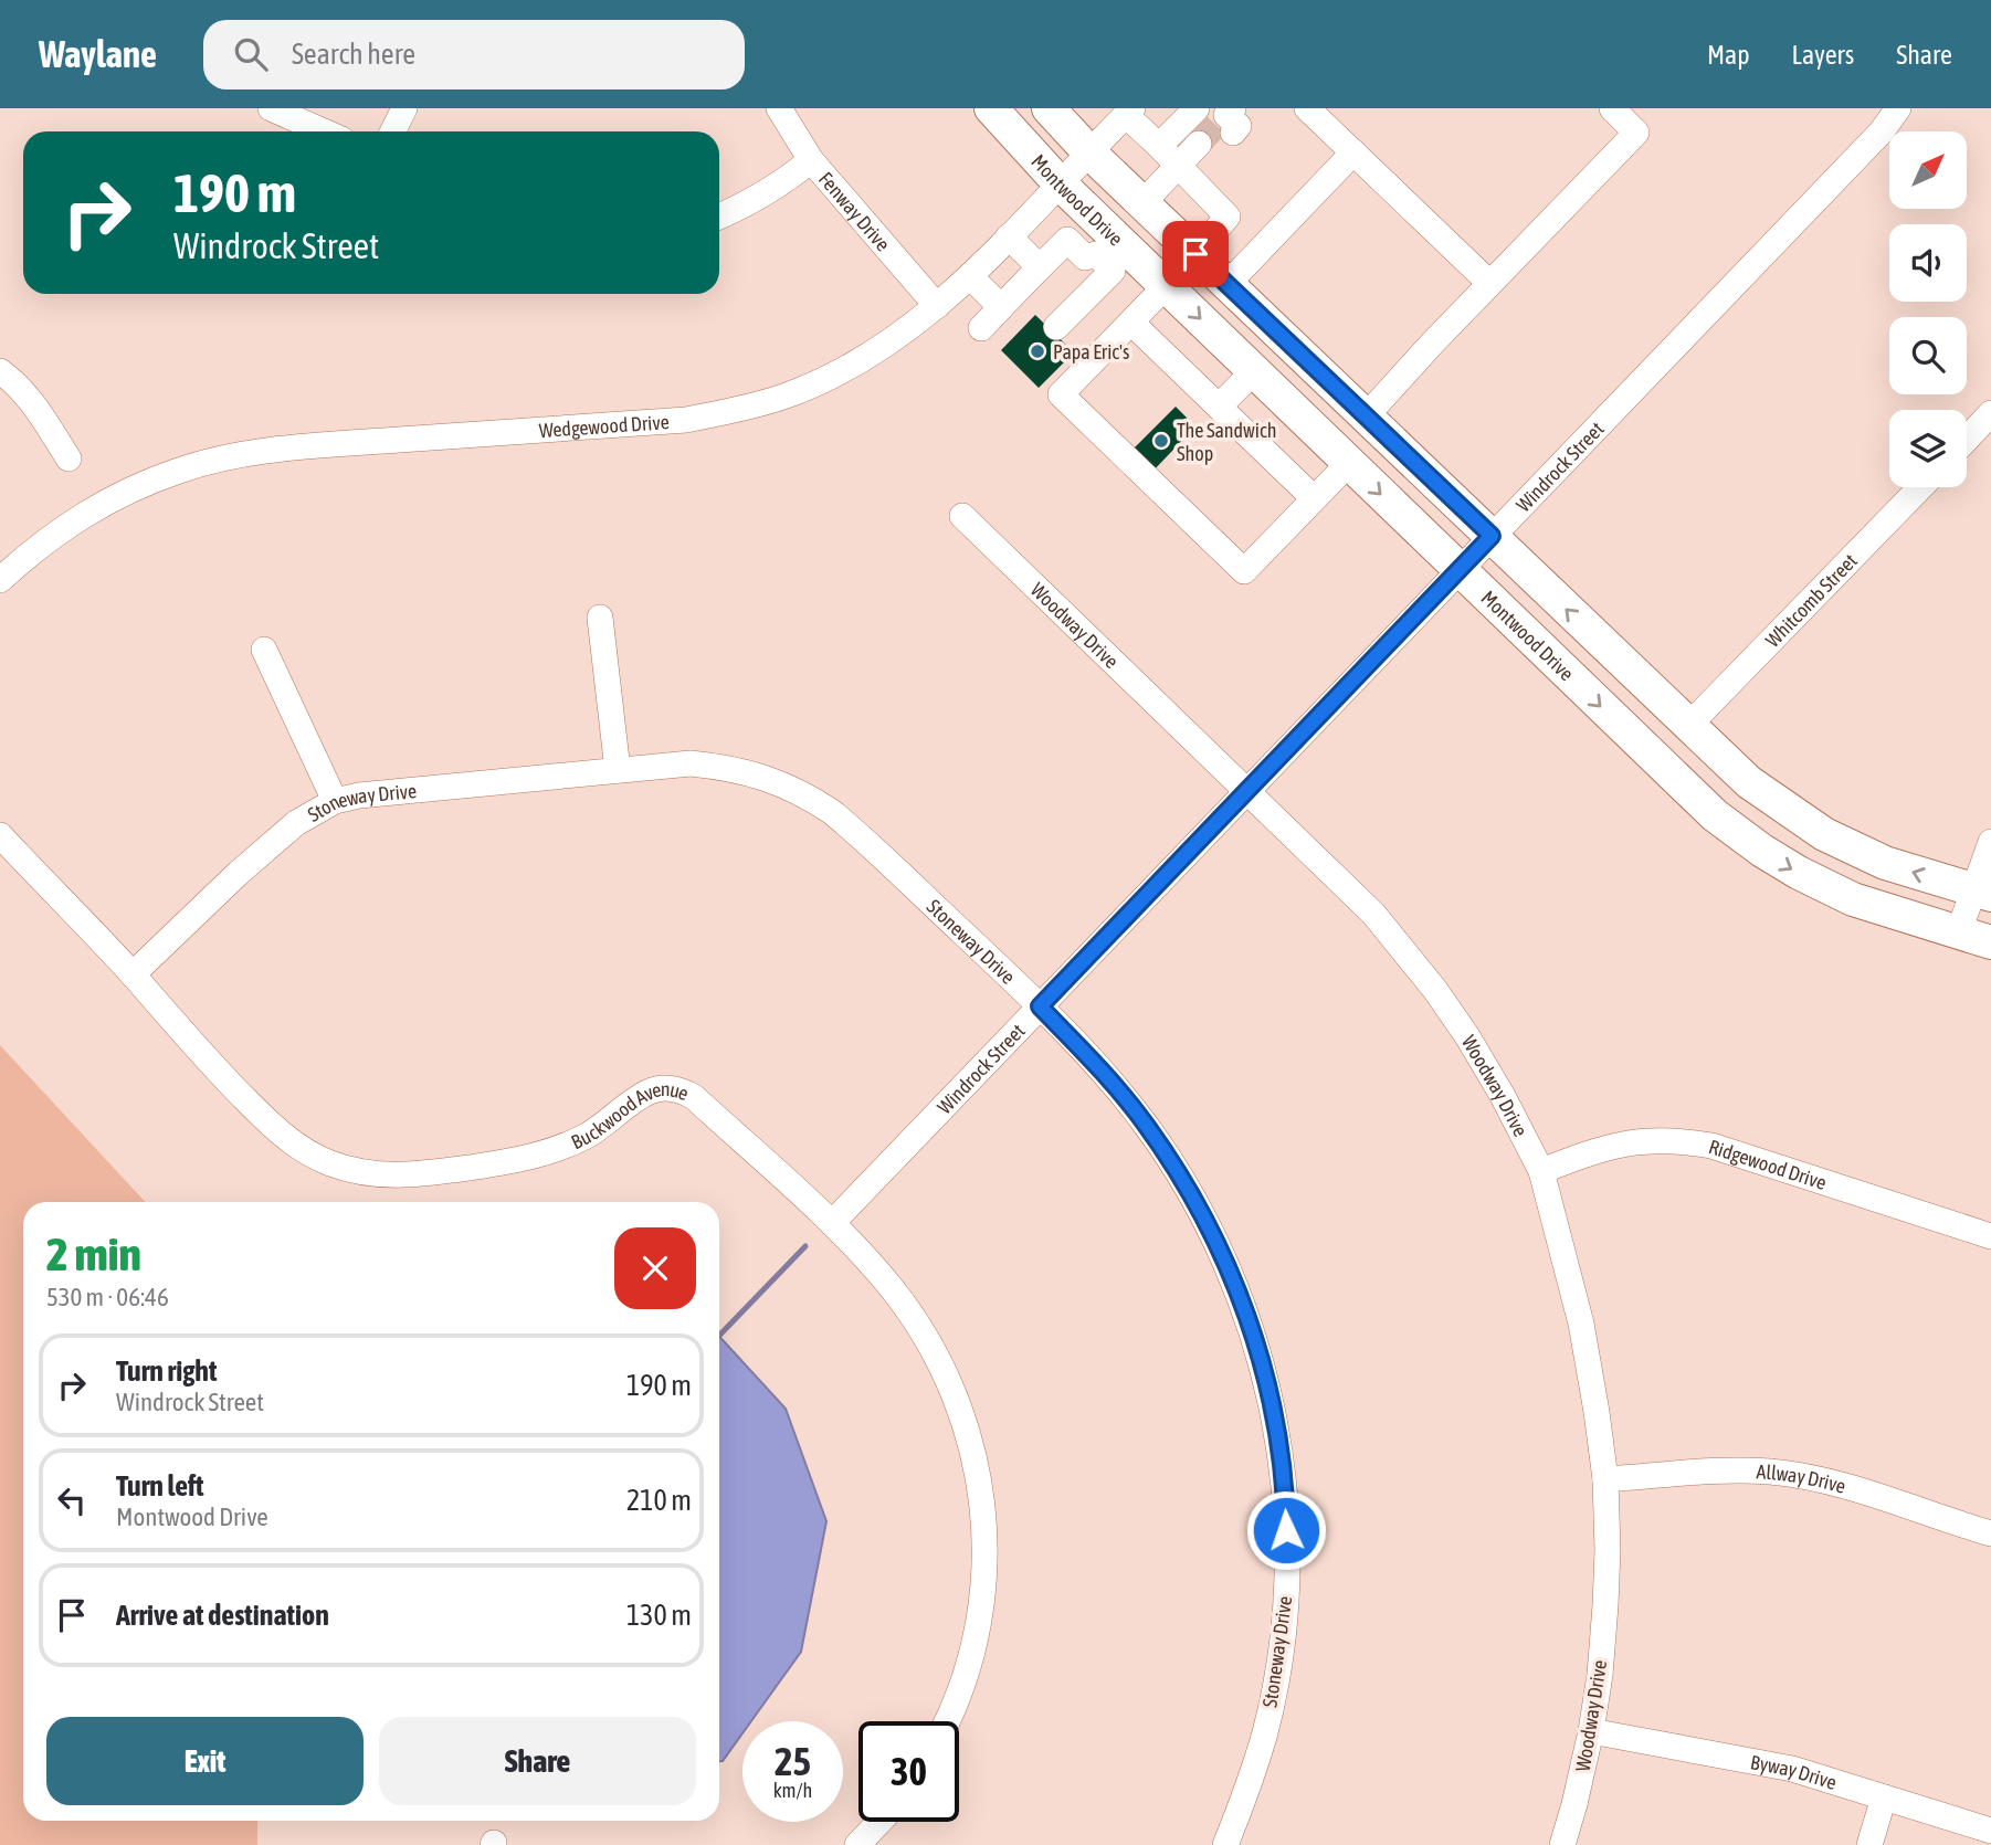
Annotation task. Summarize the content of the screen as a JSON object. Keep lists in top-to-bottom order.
{
  "streets": {
    "main road": ["Montwood Drive"],
    "street": [
      "Fenway Drive",
      "Wedgewood Drive",
      "Windrock Street",
      "Whitcomb Street",
      "Woodway Drive",
      "Stoneway Drive",
      "Buckwood Avenue",
      "Ridgewood Drive",
      "Allway Drive",
      "Byway Drive"
    ]
  },
  "crossings": [
    ["Montwood Drive", "Wedgewood Drive"],
    ["Montwood Drive", "Windrock Street"],
    ["Montwood Drive", "Whitcomb Street"],
    ["Fenway Drive", "Wedgewood Drive"],
    ["Windrock Street", "Woodway Drive"],
    ["Windrock Street", "Stoneway Drive"],
    ["Windrock Street", "Buckwood Avenue"],
    ["Woodway Drive", "Ridgewood Drive"],
    ["Woodway Drive", "Allway Drive"],
    ["Woodway Drive", "Byway Drive"],
    ["Stoneway Drive", "Buckwood Avenue"]
  ],
  "places": ["Papa Eric's", "The Sandwich Shop"],
  "north": "top right",
  "page": {
    "header": "Waylane",
    "search": "Search here",
    "nav": ["Map", "Layers", "Share"],
    "turn": ["190 m", "Windrock Street"],
    "heading": ["2 min", "530 m · 06:46"],
    "list": [
      {
        "name": "Turn right",
        "note": "Windrock Street",
        "value": "190 m"
      },
      {
        "name": "Turn left",
        "note": "Montwood Drive",
        "value": "210 m"
      },
      {
        "name": "Arrive at destination",
        "value": "130 m"
      }
    ],
    "buttons": ["Exit", "Share"],
    "speed": "25 km/h",
    "limit": "30"
  }
}
